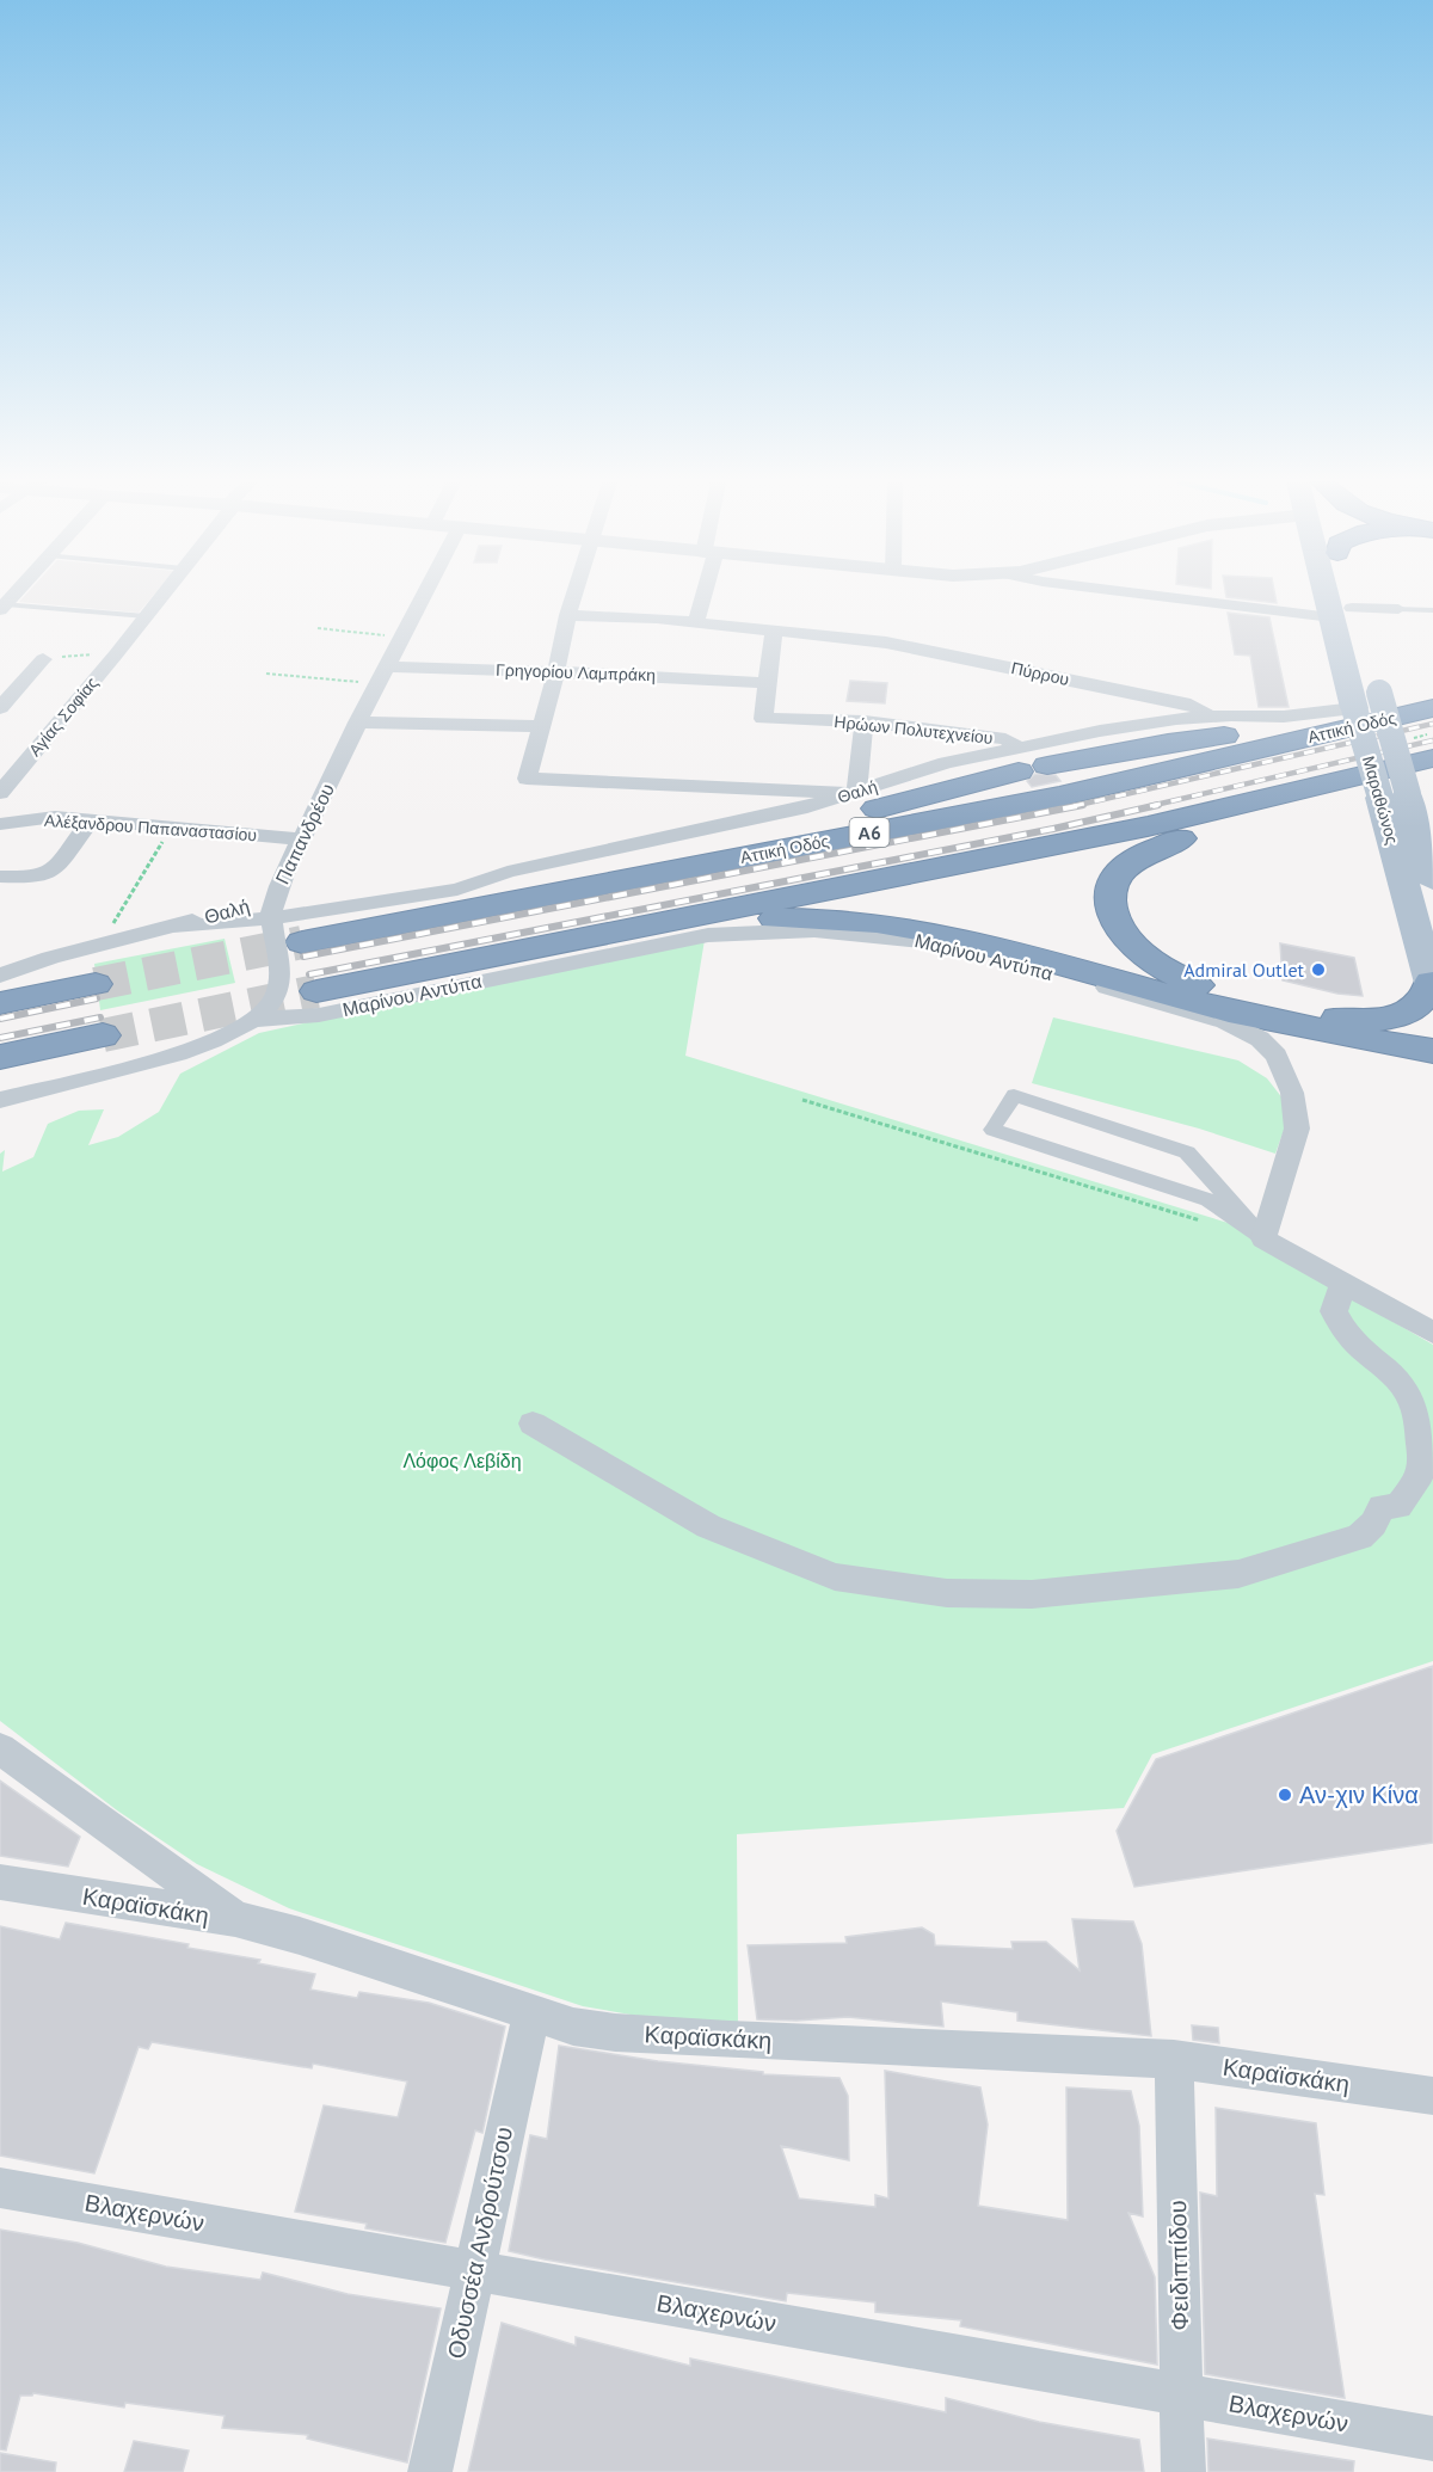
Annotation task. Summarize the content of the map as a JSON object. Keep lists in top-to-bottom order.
{
  "streets": {
    "highway": ["Αττική Οδός", "Α6"],
    "main road": ["Μαραθώνος"],
    "street": [
      "Γρηγορίου Λαμπράκη",
      "Πύρρου",
      "Αγίας Σοφίας",
      "Ηρώων Πολυτεχνείου",
      "Θαλή",
      "Αλέξανδρου Παπαναστασίου",
      "Παπανδρέου",
      "Μαρίνου Αντύπα",
      "Καραϊσκάκη",
      "Βλαχερνών",
      "Οδυσσέα Ανδρούτσου",
      "Φειδιππίδου"
    ]
  },
  "crossings": [
    ["Γρηγορίου Λαμπράκη", "Ηρώων Πολυτεχνείου"],
    ["Γρηγορίου Λαμπράκη", "Παπανδρέου"],
    ["Πύρρου", "Θαλή"],
    ["Αττική Οδός", "Ηρώων Πολυτεχνείου"],
    ["Αττική Οδός", "Θαλή"],
    ["Ηρώων Πολυτεχνείου", "Θαλή"],
    ["Θαλή", "Μαραθώνος"],
    ["Θαλή", "Παπανδρέου"],
    ["Αλέξανδρου Παπαναστασίου", "Παπανδρέου"],
    ["Καραϊσκάκη", "Οδυσσέα Ανδρούτσου"],
    ["Καραϊσκάκη", "Φειδιππίδου"],
    ["Βλαχερνών", "Οδυσσέα Ανδρούτσου"],
    ["Βλαχερνών", "Φειδιππίδου"]
  ],
  "parks": ["Λόφος Λεβίδη"],
  "places": ["Admiral Outlet", "Αν-χιν Κίνα"]
}
